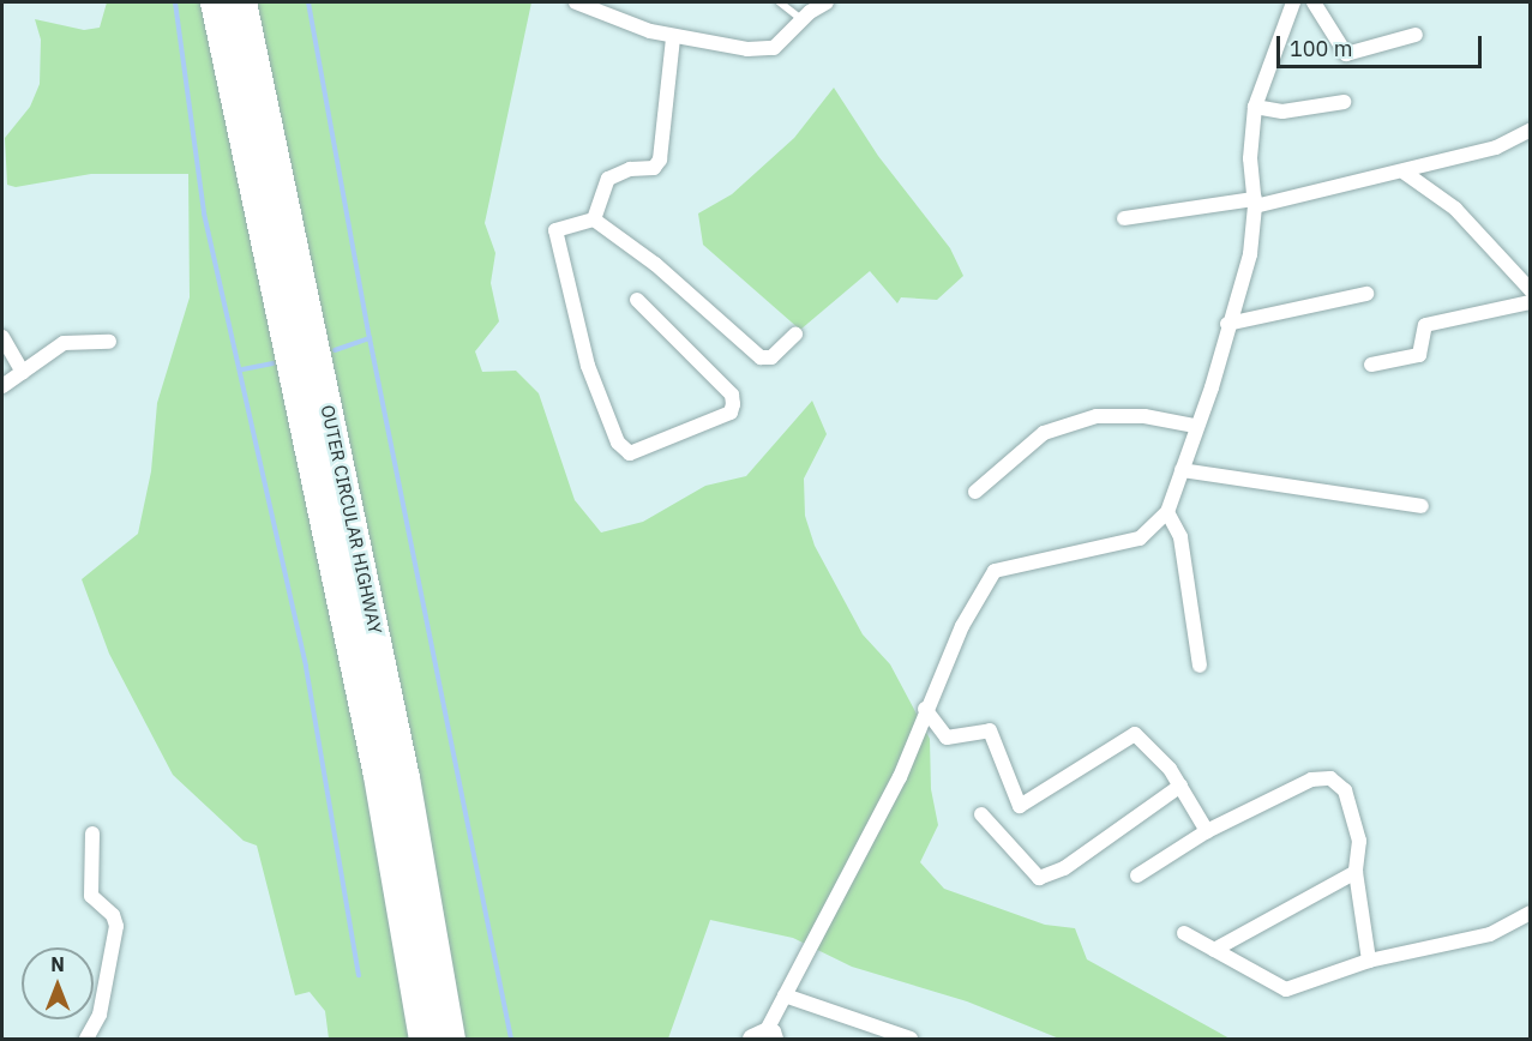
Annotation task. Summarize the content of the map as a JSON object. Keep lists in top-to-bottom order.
{
  "streets": {
    "highway": ["OUTER CIRCULAR HIGHWAY"]
  },
  "scale_bar": "100 m",
  "north": "top"
}
